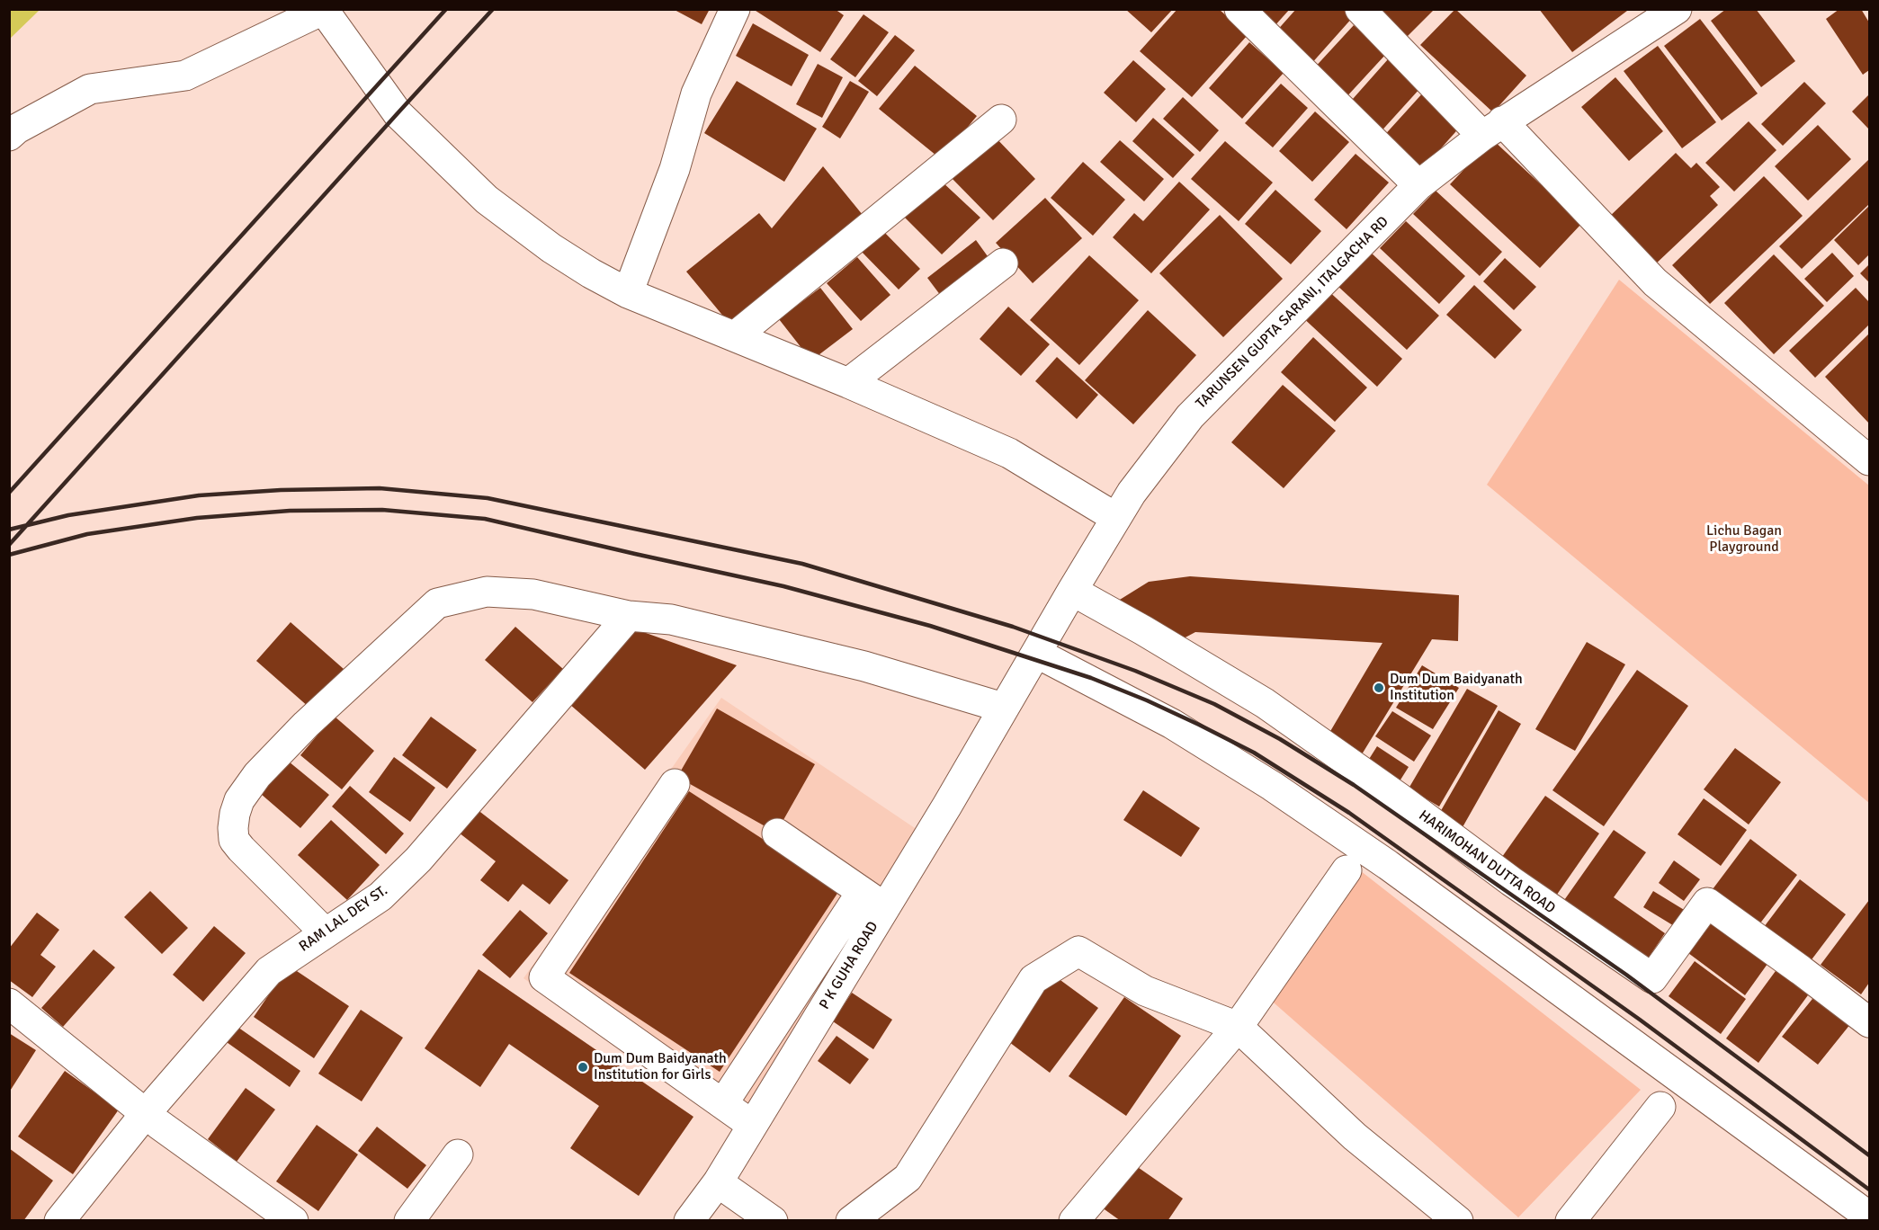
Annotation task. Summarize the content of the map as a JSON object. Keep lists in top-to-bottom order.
{
  "streets": {
    "street": [
      "TARUNSEN GUPTA SARANI, ITALGACHA RD",
      "HARIMOHAN DUTTA ROAD",
      "RAM LAL DEY ST.",
      "P K GUHA ROAD"
    ]
  },
  "crossings": [
    ["TARUNSEN GUPTA SARANI, ITALGACHA RD", "HARIMOHAN DUTTA ROAD"],
    ["TARUNSEN GUPTA SARANI, ITALGACHA RD", "P K GUHA ROAD"]
  ],
  "parks": ["Lichu Bagan Playground"],
  "places": ["Dum Dum Baidyanath Institution", "Dum Dum Baidyanath Institution for Girls"]
}
